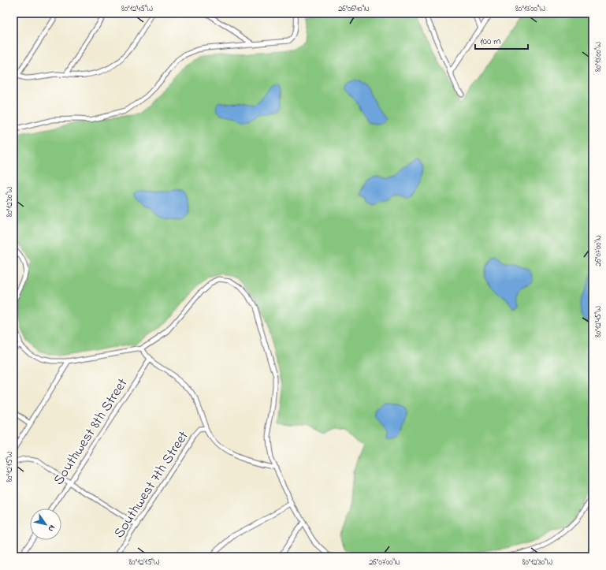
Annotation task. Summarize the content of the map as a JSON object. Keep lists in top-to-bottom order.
{
  "streets": {
    "street": ["Southwest 8th Street", "Southwest 7th Street"]
  },
  "scale_bar": "100 m",
  "north": "bottom right",
  "coordinates": [
    "80°12'45\"W",
    "26°06'40\"N",
    "80°13'00\"W",
    "80°12'30\"W",
    "26°07'00\"N",
    "80°12'15\"W"
  ]
}
